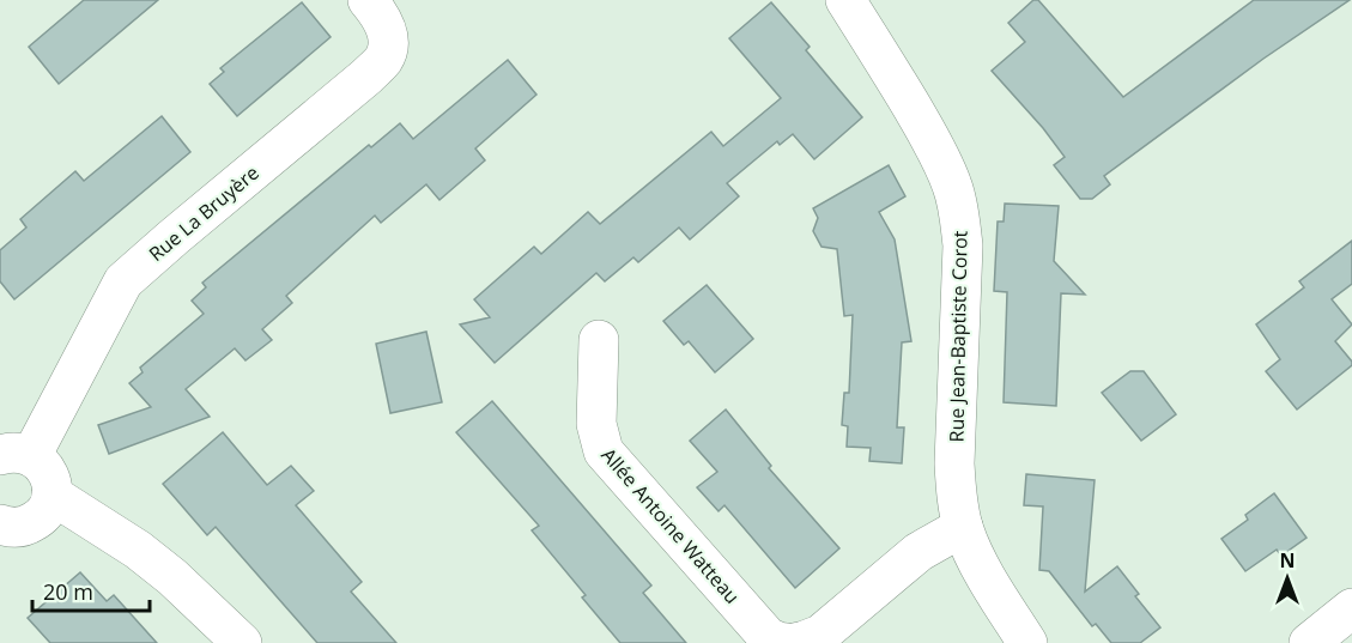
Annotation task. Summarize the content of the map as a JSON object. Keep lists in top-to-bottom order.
{
  "streets": {
    "street": ["Rue La Bruyère", "Rue Jean-Baptiste Corot", "Allée Antoine Watteau"]
  },
  "scale_bar": "20 m",
  "north": "top"
}
